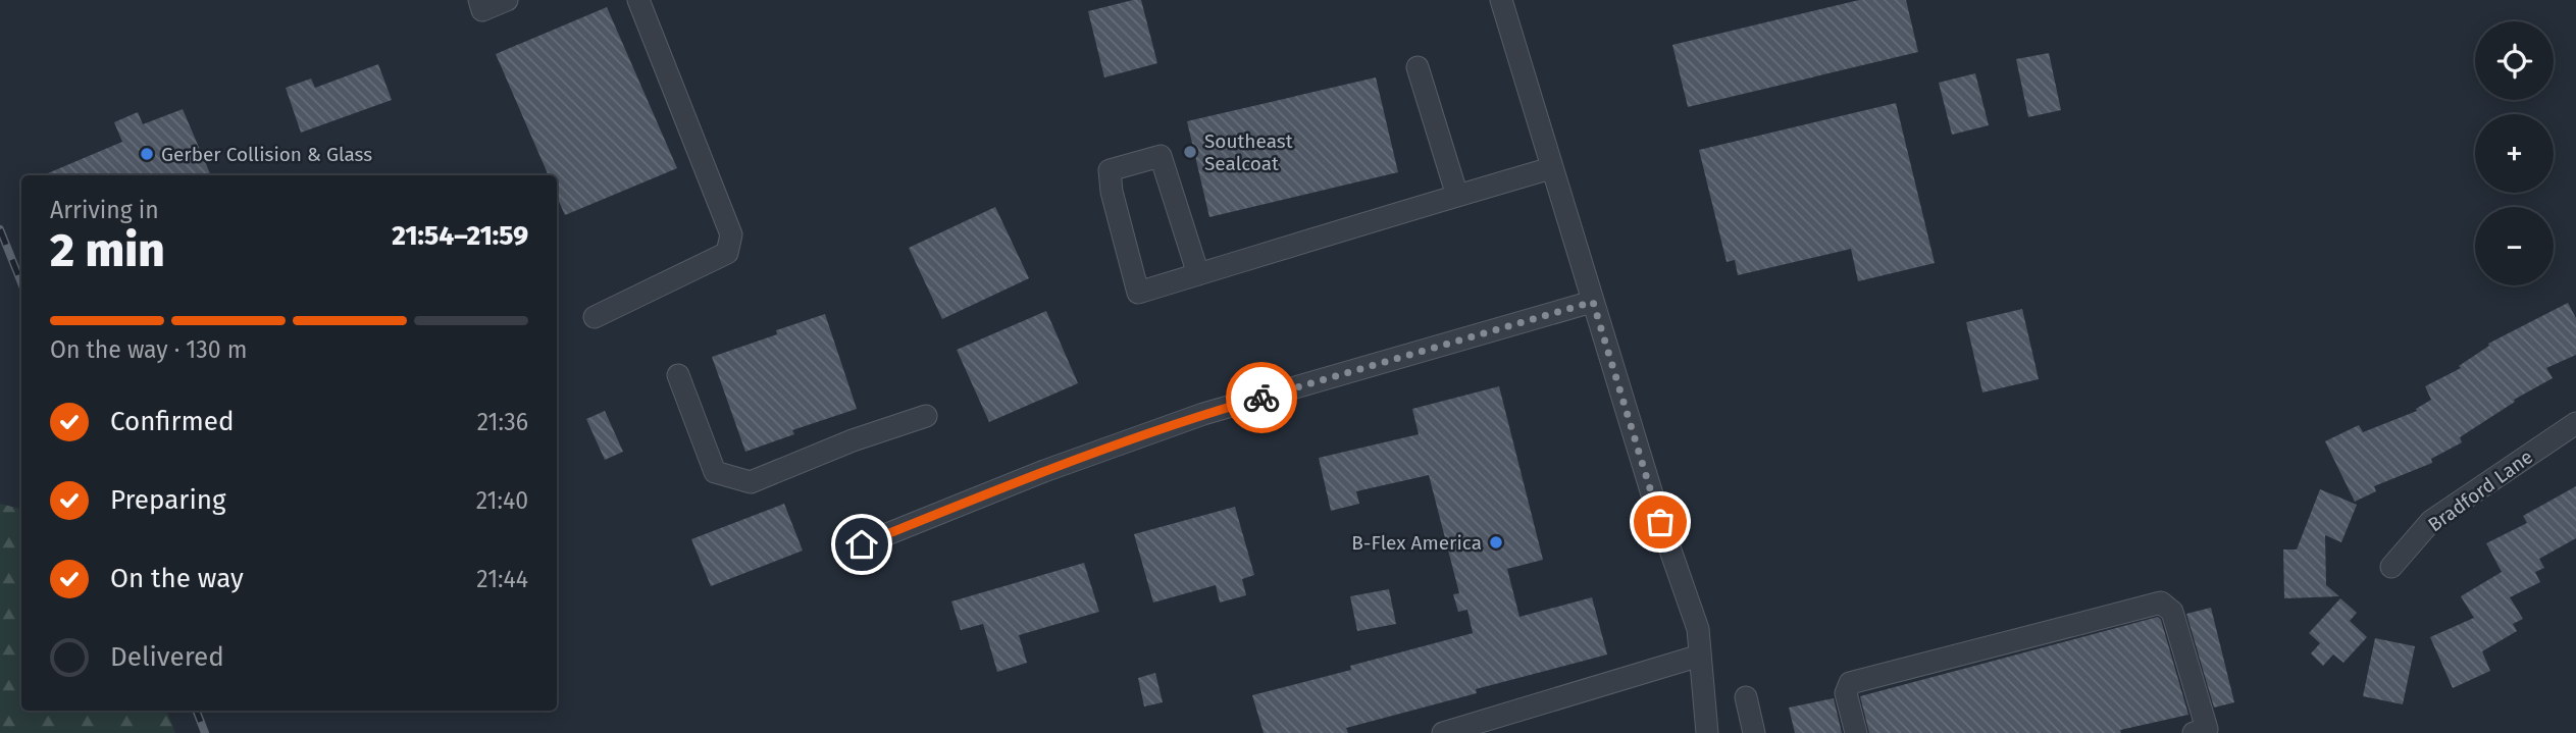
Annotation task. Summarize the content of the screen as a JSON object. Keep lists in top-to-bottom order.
{
  "streets": {
    "street": ["Bradford Lane"]
  },
  "places": ["Southeast Sealcoat", "Gerber Collision & Glass", "B-Flex America"],
  "page": {
    "map_buttons": ["+", "−"],
    "heading": ["2 min", "Arriving in", "21:54–21:59"],
    "bar": "On the way · 130 m",
    "list": [
      ["Confirmed", "21:36"],
      ["Preparing", "21:40"],
      ["On the way", "21:44"],
      "Delivered"
    ]
  }
}
